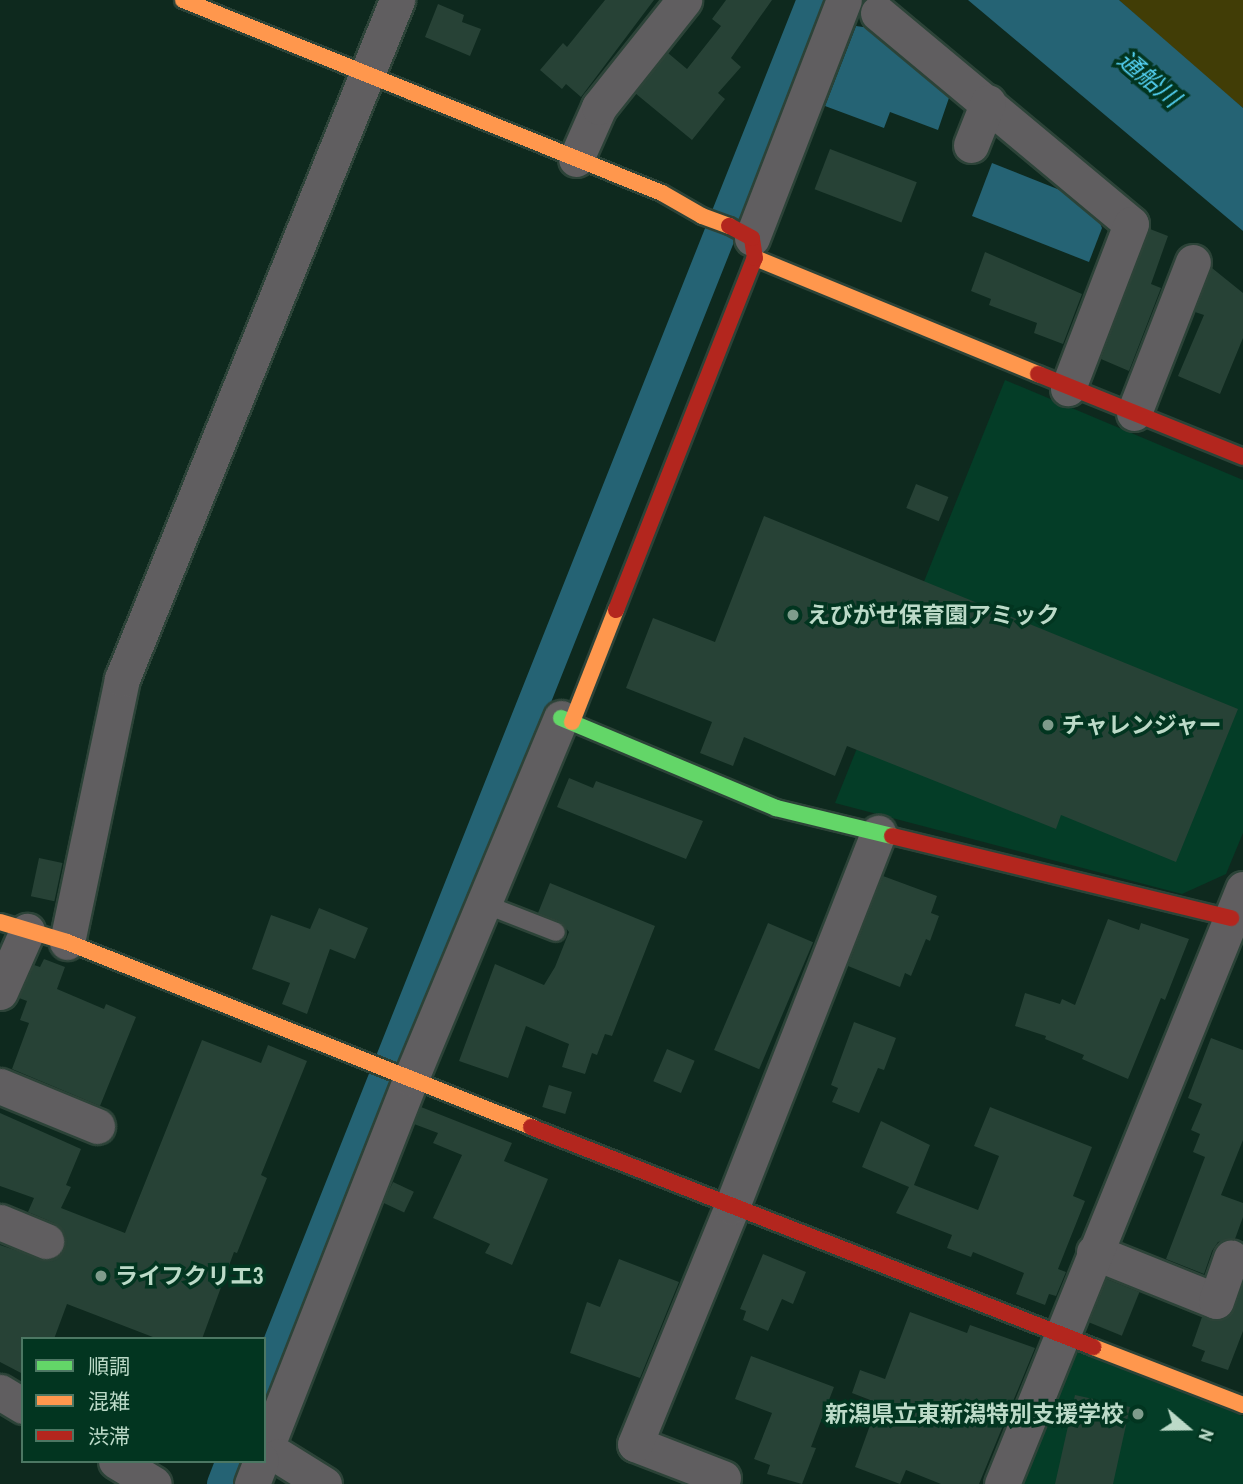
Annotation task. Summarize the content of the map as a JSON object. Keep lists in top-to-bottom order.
{
  "water": ["通船川"],
  "places": [
    "えびがせ保育園アミック",
    "チャレンジャー",
    "ライフクリエ3",
    "新潟県立東新潟特別支援学校"
  ],
  "legend": ["順調", "混雑", "渋滞"],
  "north": "right"
}
